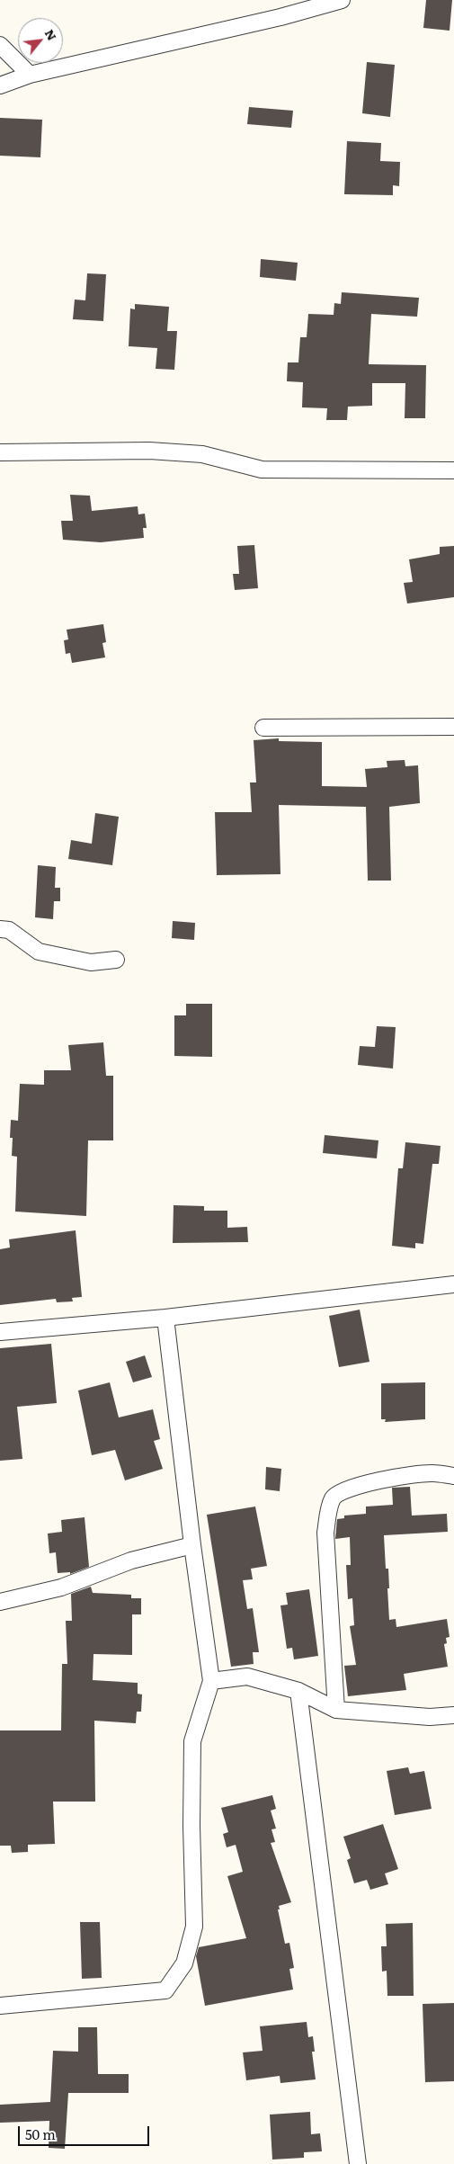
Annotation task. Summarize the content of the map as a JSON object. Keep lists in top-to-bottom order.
{
  "scale_bar": "50 m",
  "north": "top right"
}
